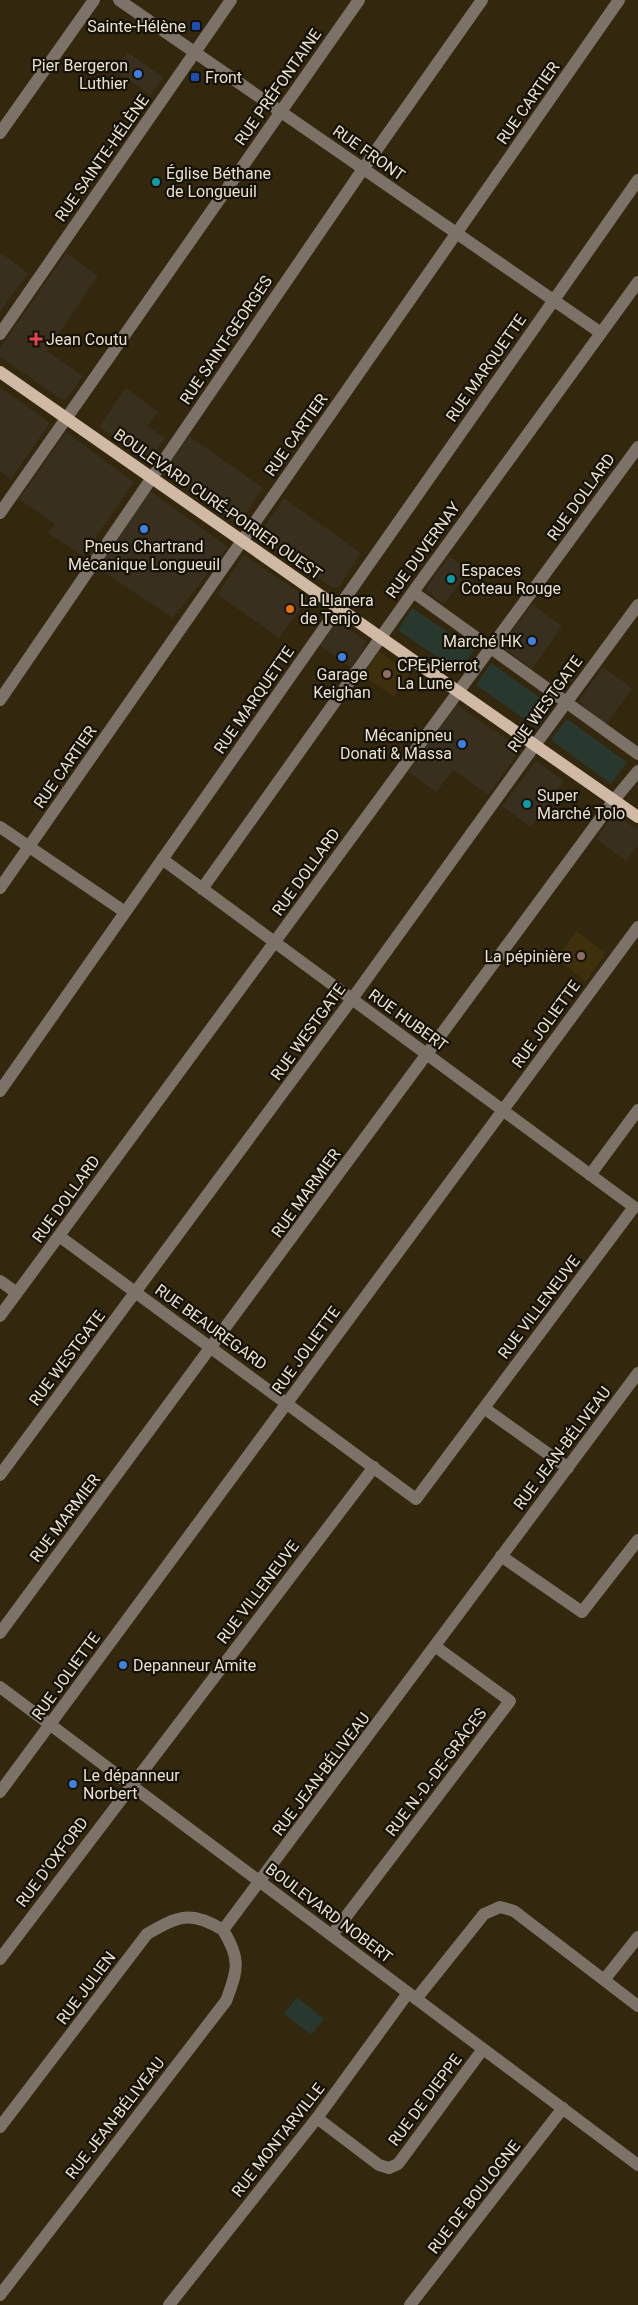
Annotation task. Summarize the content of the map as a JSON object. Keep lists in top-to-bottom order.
{
  "streets": {
    "main road": ["BOULEVARD CURÉ-POIRIER OUEST"],
    "street": [
      "RUE PRÉFONTAINE",
      "RUE CARTIER",
      "RUE FRONT",
      "RUE SAINTE-HÉLÈNE",
      "RUE SAINT-GEORGES",
      "RUE MARQUETTE",
      "RUE DOLLARD",
      "RUE DUVERNAY",
      "RUE WESTGATE",
      "RUE HUBERT",
      "RUE JOLIETTE",
      "RUE MARMIER",
      "RUE VILLENEUVE",
      "RUE BEAUREGARD",
      "RUE JEAN-BÉLIVEAU",
      "RUE N.-D.-DE-GRÂCES",
      "RUE D'OXFORD",
      "BOULEVARD NOBERT",
      "RUE JULIEN",
      "RUE DE DIEPPE",
      "RUE MONTARVILLE",
      "RUE DE BOULOGNE"
    ]
  },
  "crossings": [
    ["RUE PRÉFONTAINE", "RUE FRONT"],
    ["RUE PRÉFONTAINE", "BOULEVARD CURÉ-POIRIER OUEST"],
    ["RUE CARTIER", "RUE FRONT"],
    ["RUE CARTIER", "BOULEVARD CURÉ-POIRIER OUEST"],
    ["RUE FRONT", "RUE SAINTE-HÉLÈNE"],
    ["RUE FRONT", "RUE SAINT-GEORGES"],
    ["RUE FRONT", "RUE MARQUETTE"],
    ["RUE FRONT", "RUE DUVERNAY"],
    ["RUE SAINT-GEORGES", "BOULEVARD CURÉ-POIRIER OUEST"],
    ["RUE MARQUETTE", "BOULEVARD CURÉ-POIRIER OUEST"],
    ["RUE MARQUETTE", "RUE HUBERT"],
    ["RUE DOLLARD", "BOULEVARD CURÉ-POIRIER OUEST"],
    ["RUE DOLLARD", "RUE HUBERT"],
    ["RUE DOLLARD", "RUE BEAUREGARD"],
    ["BOULEVARD CURÉ-POIRIER OUEST", "RUE DUVERNAY"],
    ["BOULEVARD CURÉ-POIRIER OUEST", "RUE WESTGATE"],
    ["BOULEVARD CURÉ-POIRIER OUEST", "RUE MARMIER"],
    ["RUE DUVERNAY", "RUE HUBERT"],
    ["RUE WESTGATE", "RUE HUBERT"],
    ["RUE WESTGATE", "RUE BEAUREGARD"],
    ["RUE HUBERT", "RUE JOLIETTE"],
    ["RUE HUBERT", "RUE MARMIER"],
    ["RUE HUBERT", "RUE VILLENEUVE"],
    ["RUE JOLIETTE", "RUE BEAUREGARD"],
    ["RUE JOLIETTE", "BOULEVARD NOBERT"],
    ["RUE MARMIER", "RUE BEAUREGARD"],
    ["RUE VILLENEUVE", "RUE BEAUREGARD"],
    ["RUE VILLENEUVE", "RUE D'OXFORD"],
    ["RUE VILLENEUVE", "BOULEVARD NOBERT"],
    ["RUE JEAN-BÉLIVEAU", "RUE N.-D.-DE-GRÂCES"],
    ["RUE JEAN-BÉLIVEAU", "BOULEVARD NOBERT"],
    ["RUE JEAN-BÉLIVEAU", "RUE JULIEN"],
    ["RUE N.-D.-DE-GRÂCES", "BOULEVARD NOBERT"],
    ["RUE D'OXFORD", "BOULEVARD NOBERT"],
    ["BOULEVARD NOBERT", "RUE DE DIEPPE"],
    ["BOULEVARD NOBERT", "RUE MONTARVILLE"],
    ["BOULEVARD NOBERT", "RUE DE BOULOGNE"],
    ["RUE DE DIEPPE", "RUE MONTARVILLE"]
  ],
  "places": {
    "transit": ["Sainte-Hélène", "Front"],
    "other": [
      "Pier Bergeron Luthier",
      "Église Béthane de Longueuil",
      "Pneus Chartrand Mécanique Longueuil",
      "Espaces Coteau Rouge",
      "La Llanera de Tenjo",
      "Marché HK",
      "Garage Keighan",
      "CPE Pierrot La Lune",
      "Mécanipneu Donati & Massa",
      "Super Marché Tolo",
      "La pépinière",
      "Depanneur Amite",
      "Le dépanneur Norbert"
    ],
    "health": ["Jean Coutu"]
  }
}
